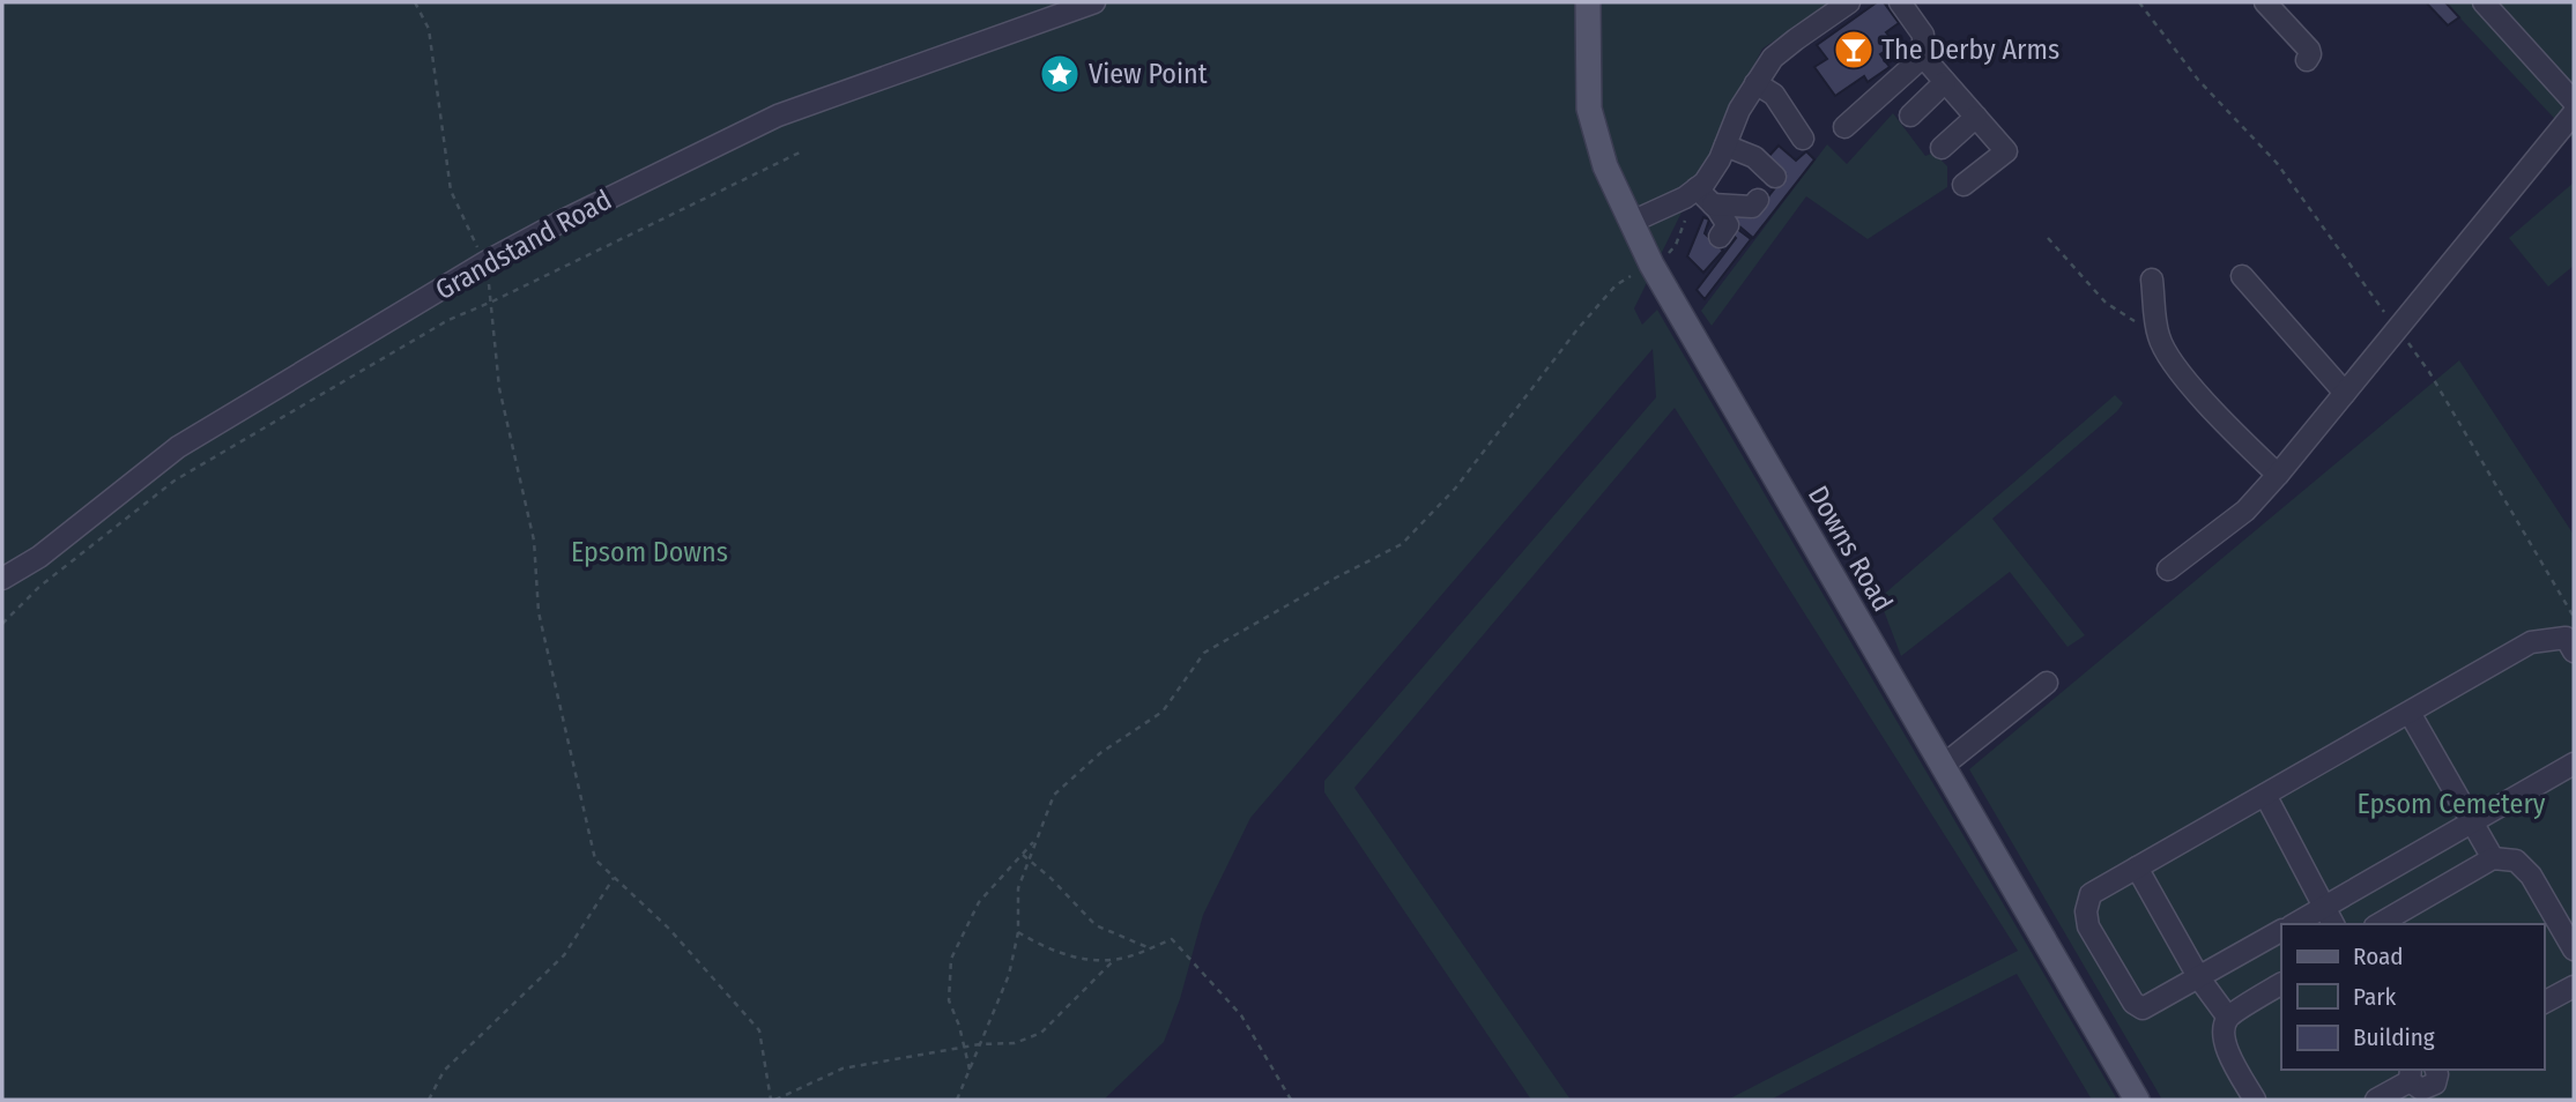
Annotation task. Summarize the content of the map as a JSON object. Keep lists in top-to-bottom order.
{
  "streets": {
    "main road": ["Downs Road"],
    "street": ["Grandstand Road"]
  },
  "parks": ["Epsom Downs", "Epsom Cemetery"],
  "places": {
    "bar": ["The Derby Arms"],
    "place": ["View Point"]
  },
  "legend": ["Road", "Park", "Building"]
}
